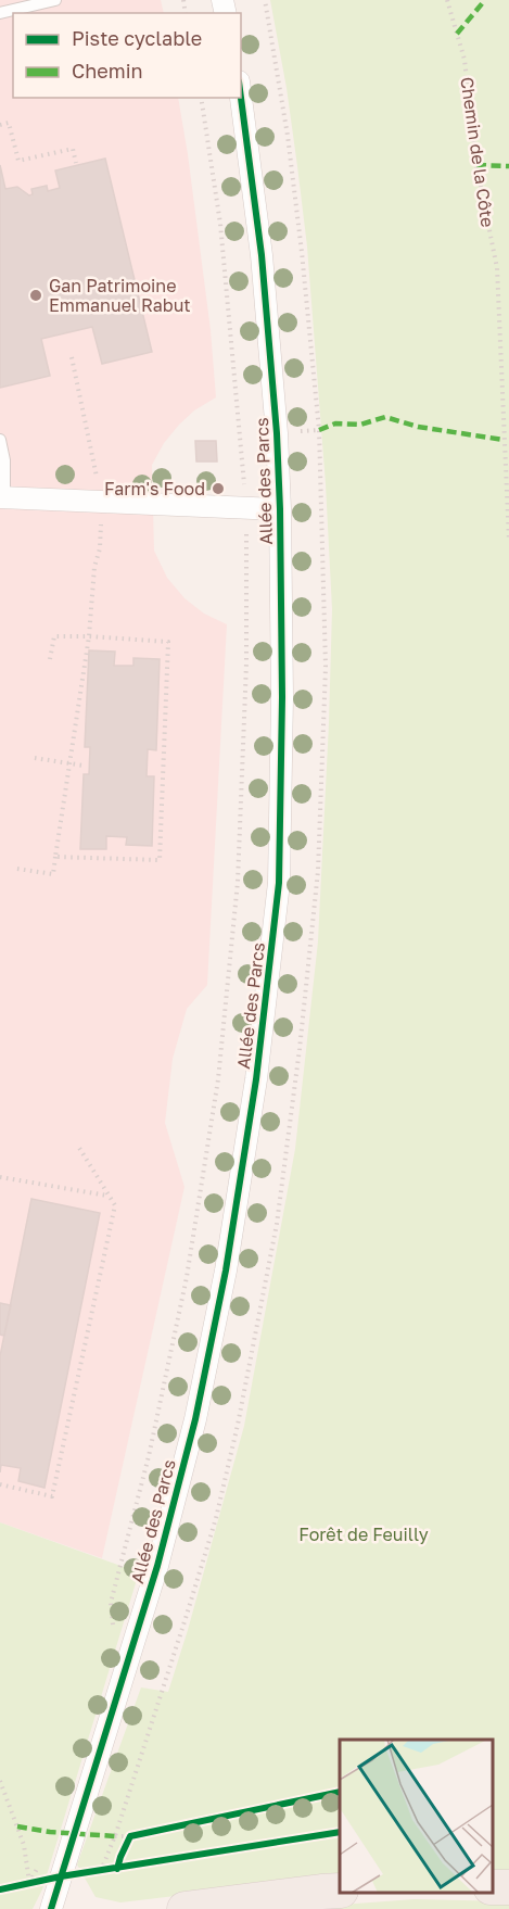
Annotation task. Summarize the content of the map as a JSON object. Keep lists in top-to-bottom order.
{
  "streets": {
    "street": ["Allée des Parcs"],
    "path": ["Chemin de la Côte"]
  },
  "parks": ["Forêt de Feuilly"],
  "places": ["Gan Patrimoine Emmanuel Rabut", "Farm's Food"],
  "legend": ["Piste cyclable", "Chemin"]
}
